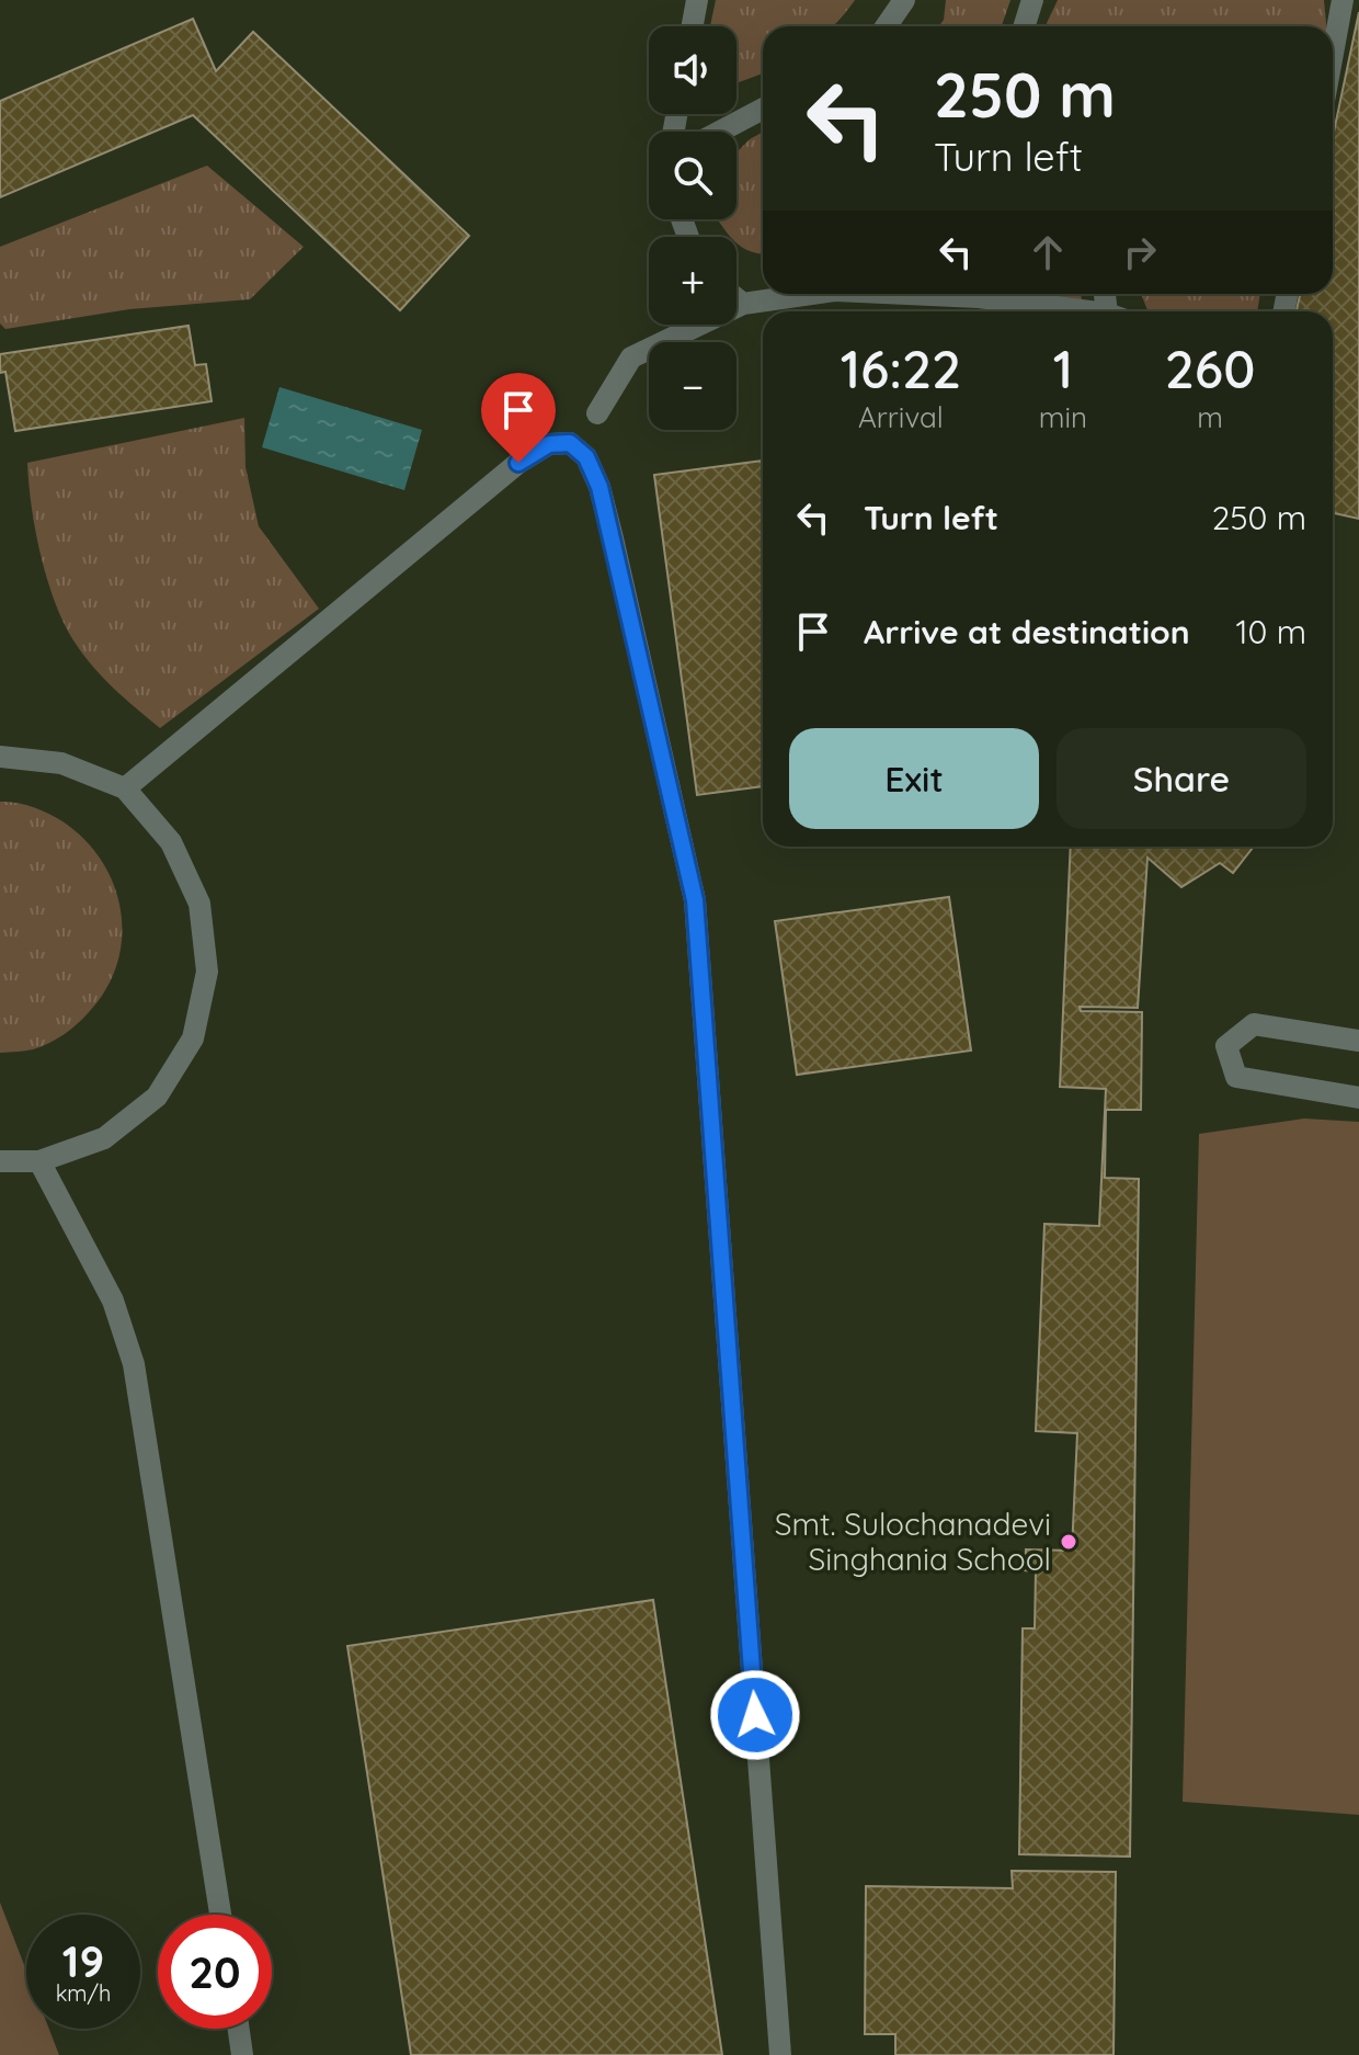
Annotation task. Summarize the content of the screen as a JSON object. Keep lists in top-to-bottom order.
{
  "places": ["Smt. Sulochanadevi Singhania School"],
  "page": {
    "map_buttons": ["+", "−"],
    "turn": ["250 m", "Turn left"],
    "eta": [
      "16:22",
      "Arrival",
      "1",
      "min",
      "260",
      "m"
    ],
    "list": [
      {
        "name": "Turn left",
        "value": "250 m"
      },
      {
        "name": "Arrive at destination",
        "value": "10 m"
      }
    ],
    "buttons": ["Exit", "Share"],
    "speed": "19 km/h",
    "limit": "20"
  }
}
